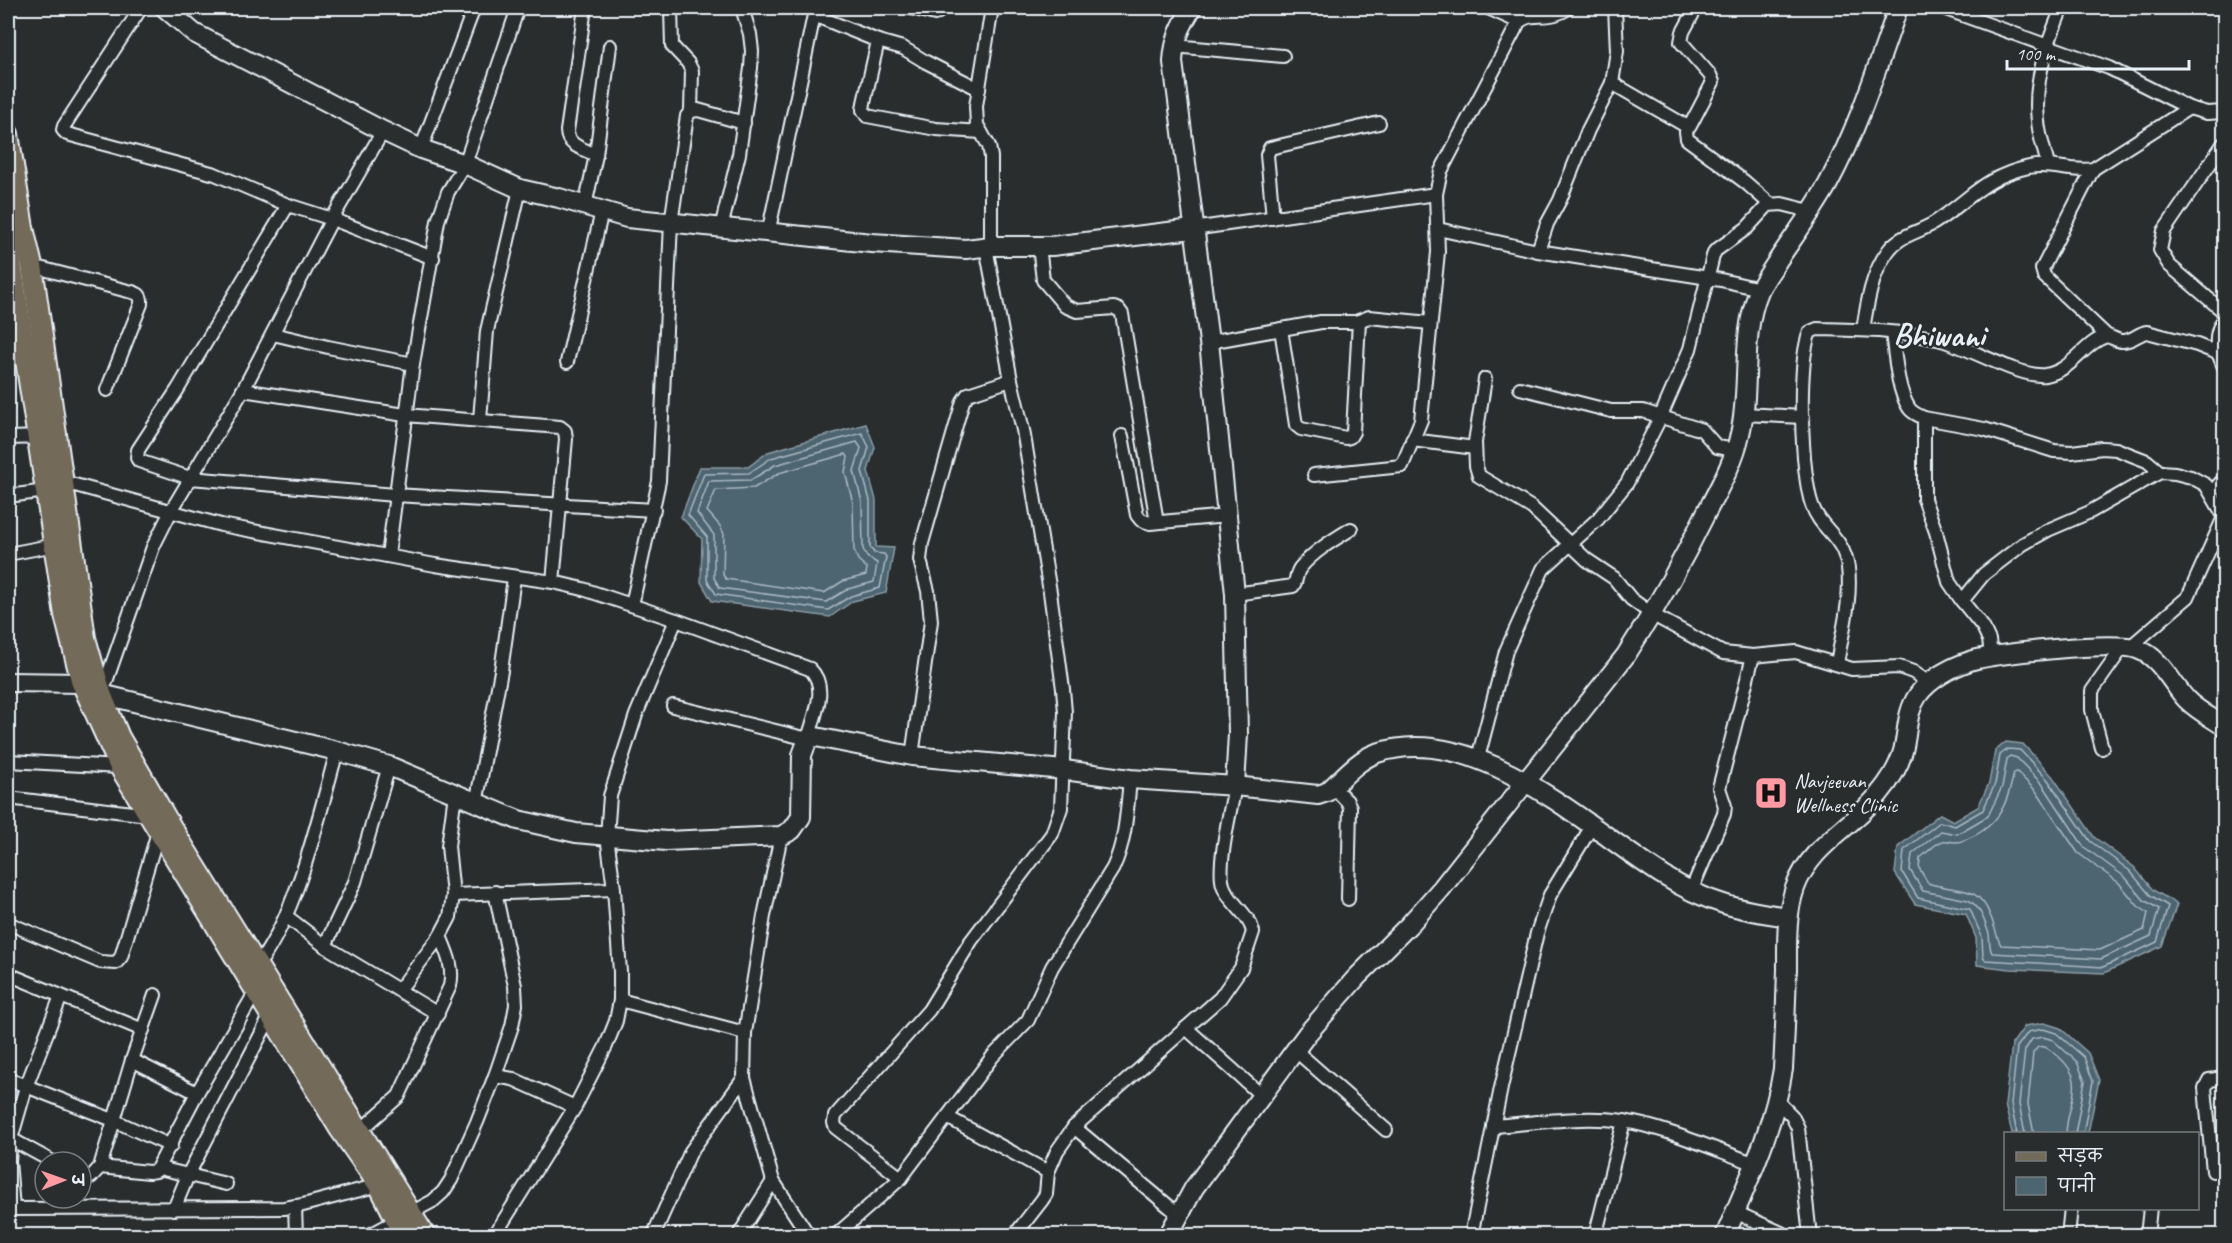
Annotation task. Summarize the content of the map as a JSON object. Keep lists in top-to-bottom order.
{
  "districts": ["Bhiwani"],
  "places": {
    "hospital": ["Navjeevan Wellness Clinic"]
  },
  "legend": ["सड़क", "पानी"],
  "scale_bar": "100 m",
  "north": "right"
}
